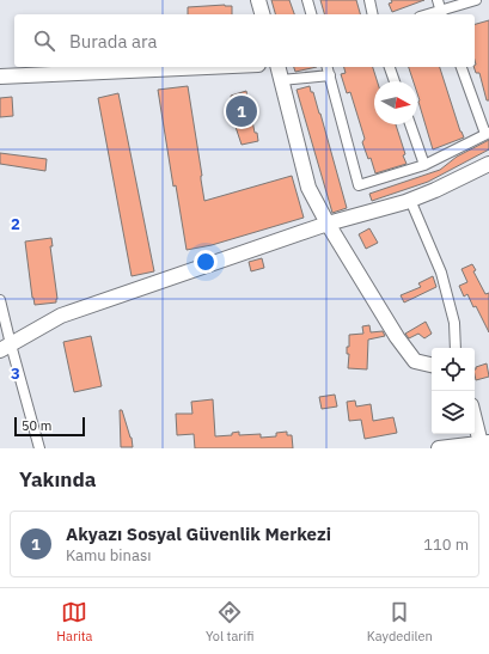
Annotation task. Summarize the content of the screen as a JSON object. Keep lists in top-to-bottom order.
{
  "scale_bar": "50 m",
  "north": "right",
  "page": {
    "search": "Burada ara",
    "pins": "1",
    "scale": "50 m",
    "heading": "Yakında",
    "list": [
      {
        "mark": "1",
        "name": "Akyazı Sosyal Güvenlik Merkezi",
        "note": "Kamu binası",
        "value": "110 m"
      }
    ],
    "nav": ["Harita", "Yol tarifi", "Kaydedilen"]
  },
  "grid": {
    "rows": ["2", "3"]
  }
}
